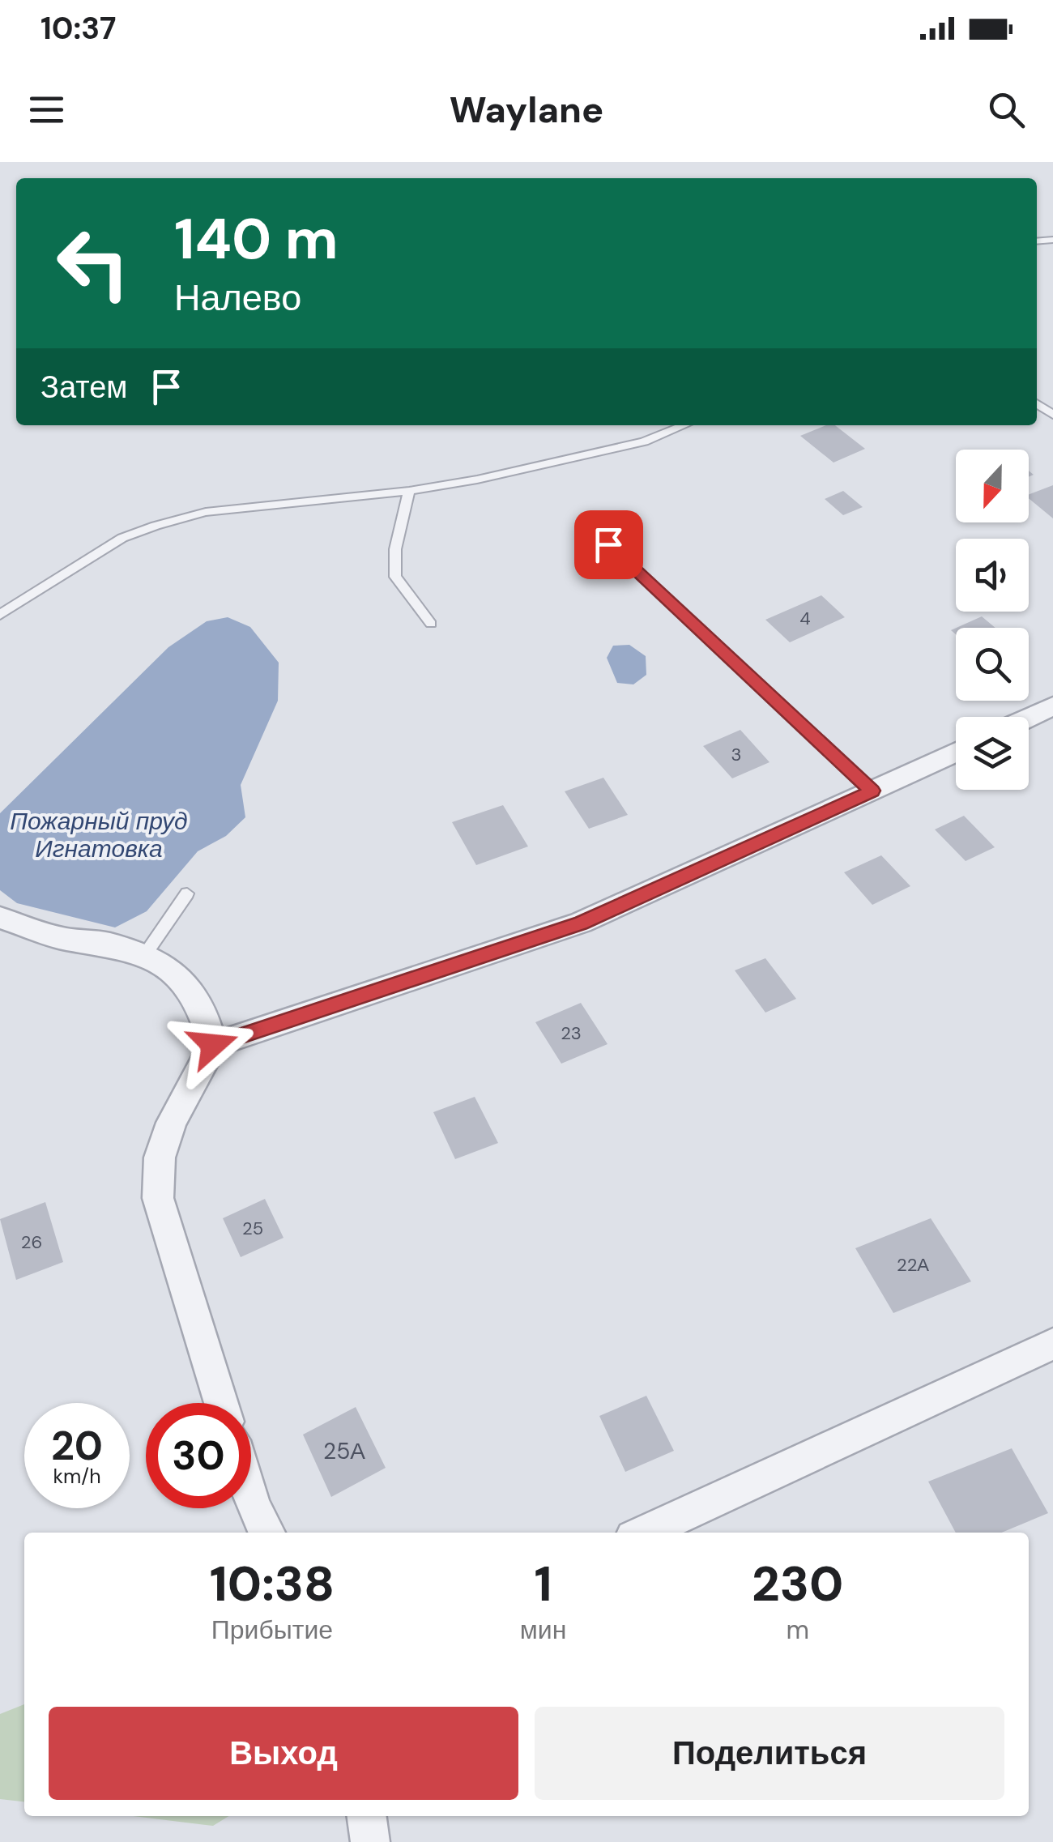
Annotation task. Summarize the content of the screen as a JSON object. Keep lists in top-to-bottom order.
{
  "water": ["Пожарный пруд Игнатовка"],
  "house_numbers": [
    "4",
    "3",
    "23",
    "25",
    "26",
    "22А",
    "25А"
  ],
  "north": "bottom",
  "page": {
    "status": "10:37",
    "header": "Waylane",
    "turn": ["140 m", "Налево"],
    "then": "Затем",
    "speed": "20 km/h",
    "limit": "30",
    "eta": [
      "10:38",
      "Прибытие",
      "1",
      "мин",
      "230",
      "m"
    ],
    "buttons": ["Выход", "Поделиться"]
  }
}
